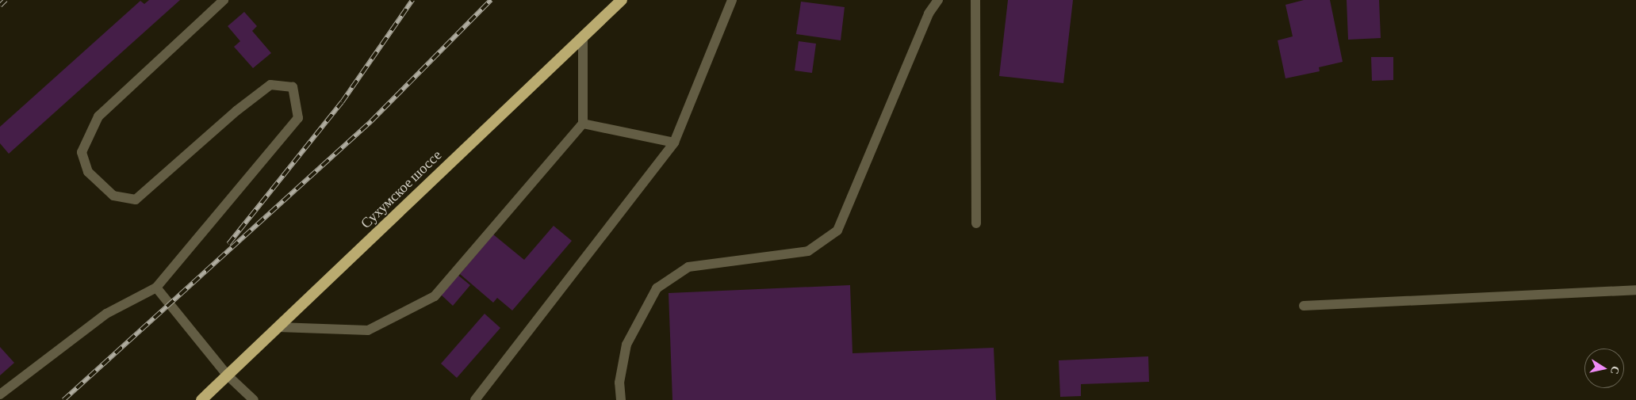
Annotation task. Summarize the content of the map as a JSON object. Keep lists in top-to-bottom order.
{
  "streets": {
    "highway": ["Сухумское шоссе"]
  },
  "north": "right"
}
